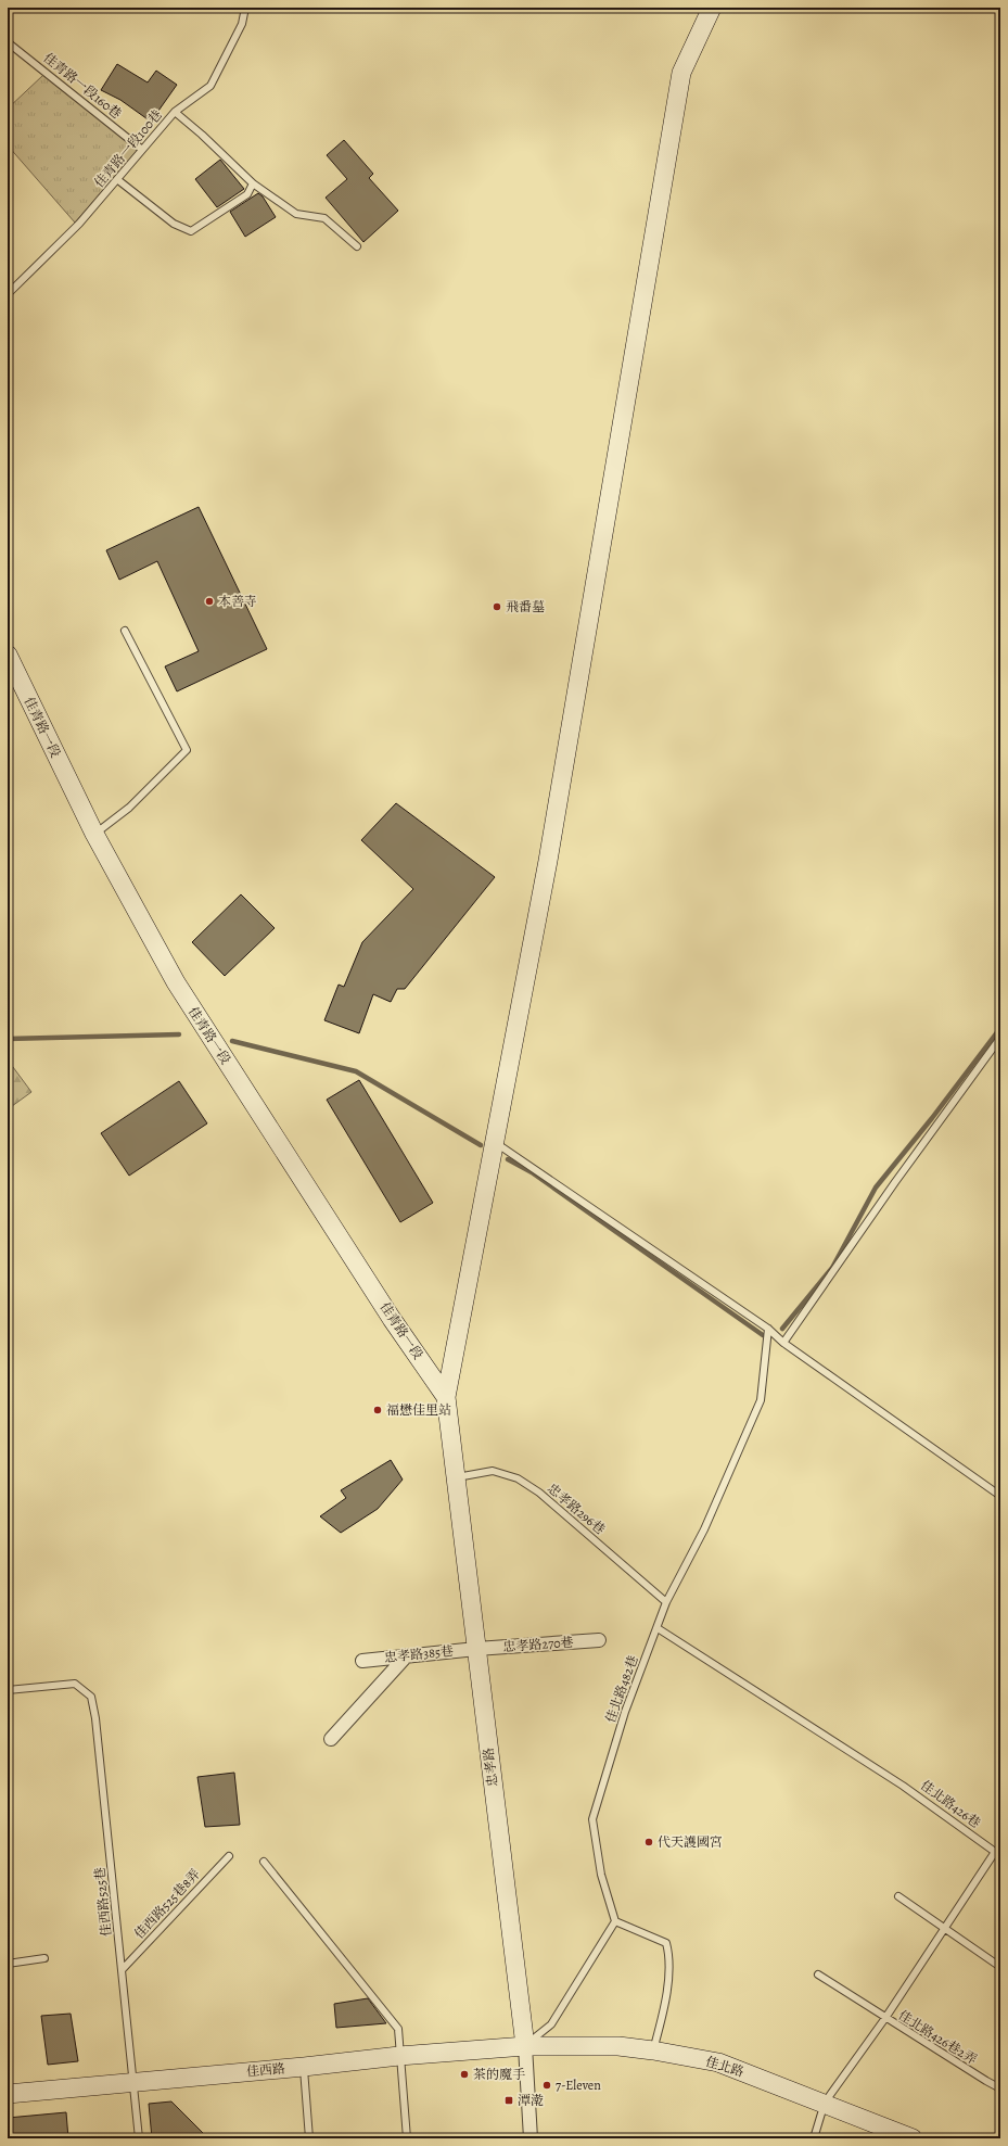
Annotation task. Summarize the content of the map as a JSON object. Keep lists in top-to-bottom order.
{
  "streets": {
    "street": [
      "佳青路一段",
      "忠孝路270巷",
      "忠孝路385巷",
      "忠孝路",
      "佳北路",
      "佳西路"
    ],
    "lane": [
      "佳青路一段160巷",
      "佳青路一段100巷",
      "忠孝路296巷",
      "佳北路482巷",
      "佳北路426巷",
      "佳西路525巷",
      "佳西路525巷8弄",
      "佳北路426巷2弄"
    ]
  },
  "crossings": [
    ["佳青路一段160巷", "佳青路一段100巷"],
    ["佳青路一段", "忠孝路"],
    ["忠孝路296巷", "佳北路482巷"],
    ["忠孝路296巷", "忠孝路"],
    ["忠孝路270巷", "忠孝路385巷"],
    ["忠孝路270巷", "忠孝路"],
    ["忠孝路385巷", "忠孝路"],
    ["佳北路482巷", "佳北路426巷"],
    ["忠孝路", "佳北路"],
    ["忠孝路", "佳西路"],
    ["佳西路525巷", "佳西路525巷8弄"],
    ["佳西路525巷", "佳西路"],
    ["佳北路", "佳西路"]
  ],
  "places": {
    "other": [
      "本善寺",
      "飛番墓",
      "福懋佳里站",
      "代天護國宮",
      "茶的魔手",
      "7-Eleven"
    ],
    "transit": ["潭漧"]
  }
}
